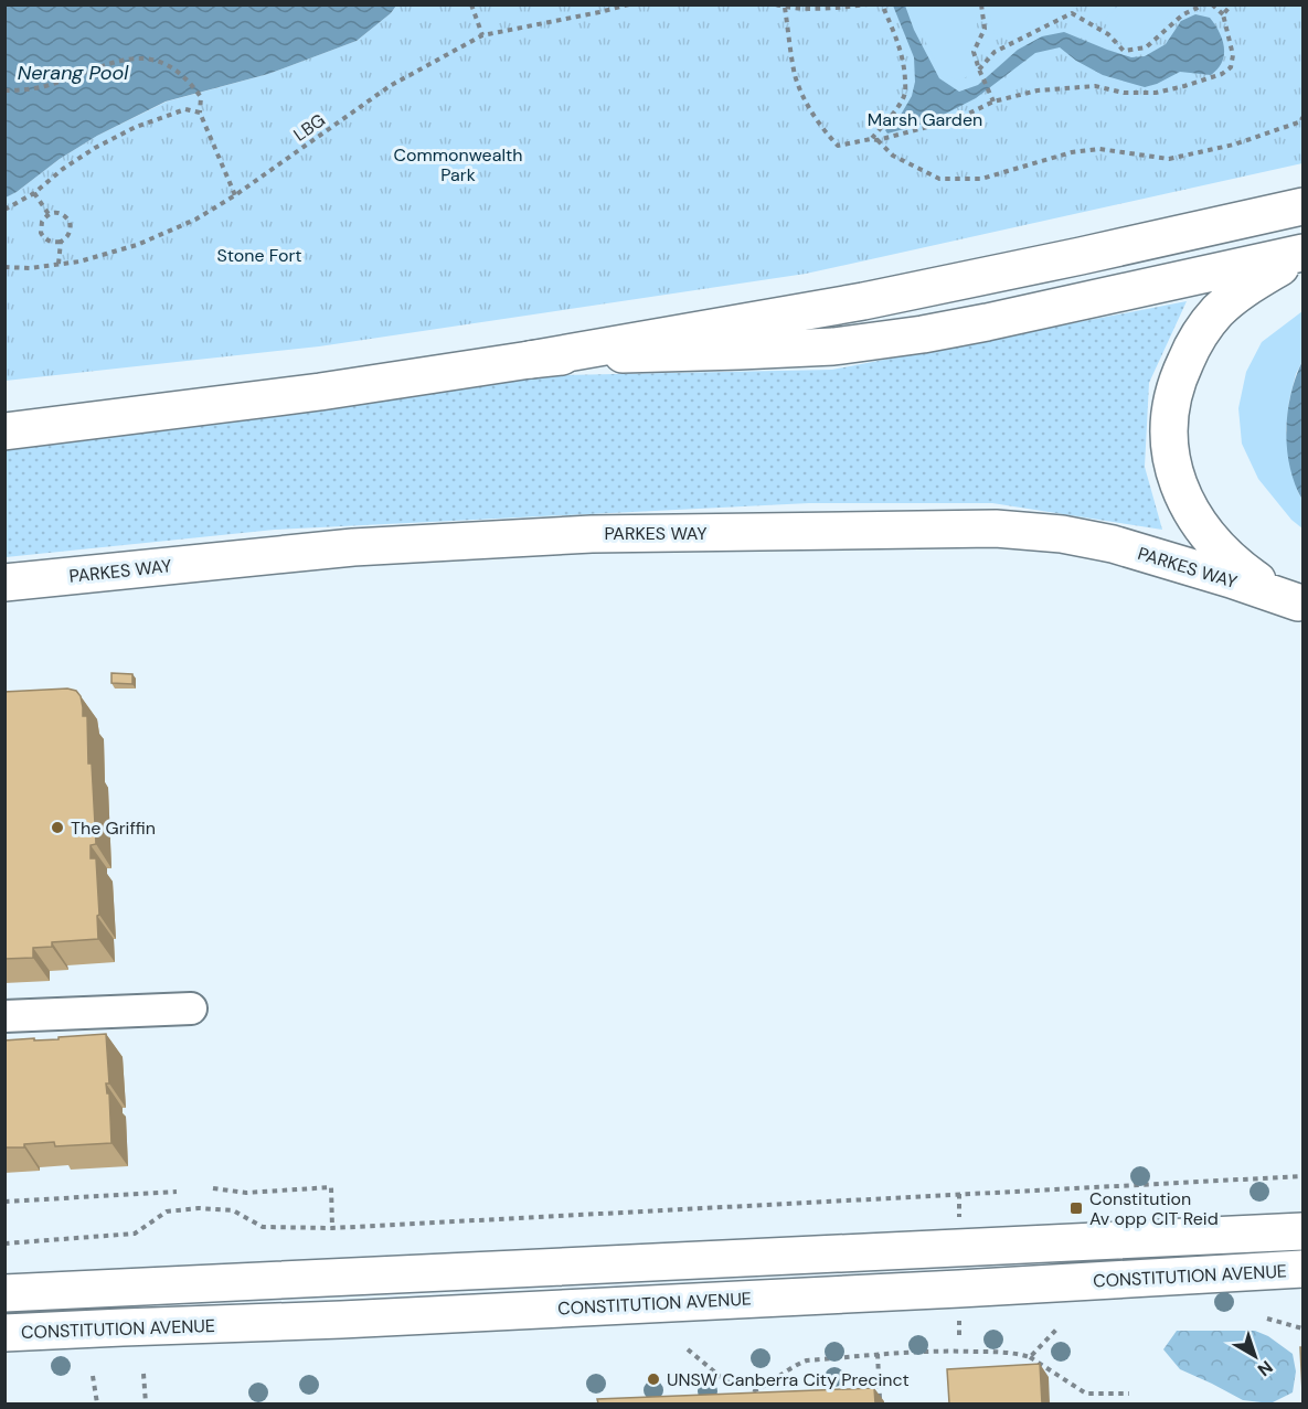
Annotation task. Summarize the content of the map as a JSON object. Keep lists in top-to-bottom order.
{
  "streets": {
    "main road": ["PARKES WAY", "CONSTITUTION AVENUE"],
    "path": ["LBG"]
  },
  "water": ["Nerang Pool"],
  "parks": ["Marsh Garden", "Commonwealth Park", "Stone Fort"],
  "places": {
    "other": ["The Griffin", "UNSW Canberra City Precinct"],
    "transit": ["Constitution Av opp CIT Reid"]
  },
  "north": "bottom right"
}
